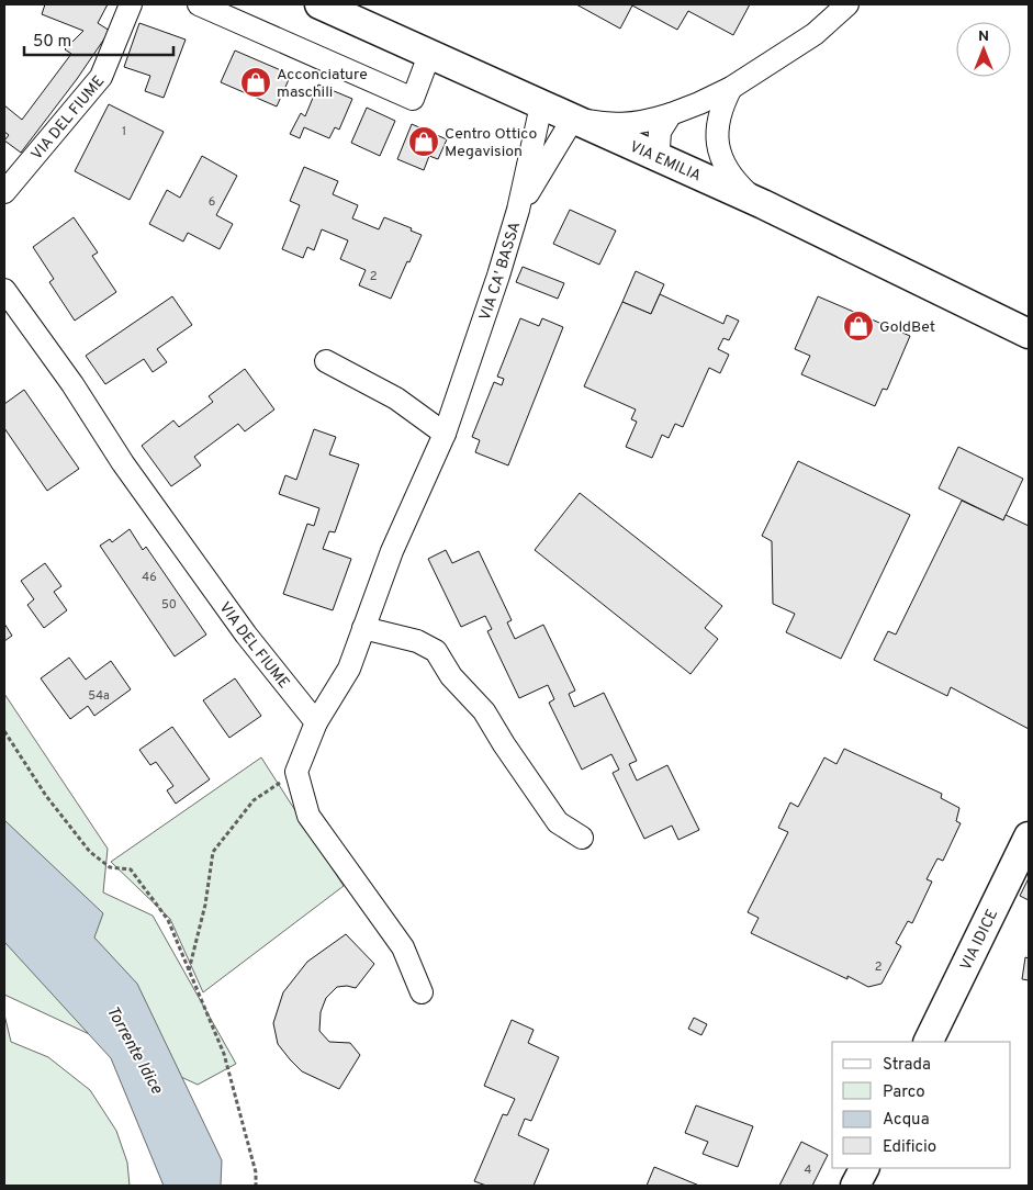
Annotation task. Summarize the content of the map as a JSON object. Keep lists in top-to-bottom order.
{
  "streets": {
    "main road": ["VIA EMILIA", "VIA IDICE"],
    "street": ["VIA DEL FIUME", "VIA CA' BASSA"]
  },
  "crossings": [
    ["VIA DEL FIUME", "VIA CA' BASSA"],
    ["VIA EMILIA", "VIA CA' BASSA"]
  ],
  "water": ["Torrente Idice"],
  "places": {
    "shop": ["Acconciature maschili", "Centro Ottico Megavision", "GoldBet"]
  },
  "house_numbers": [
    "1",
    "6",
    "2",
    "46",
    "50",
    "54a",
    "2",
    "4"
  ],
  "legend": [
    "Strada",
    "Parco",
    "Acqua",
    "Edificio"
  ],
  "scale_bar": "50 m",
  "north": "top"
}
